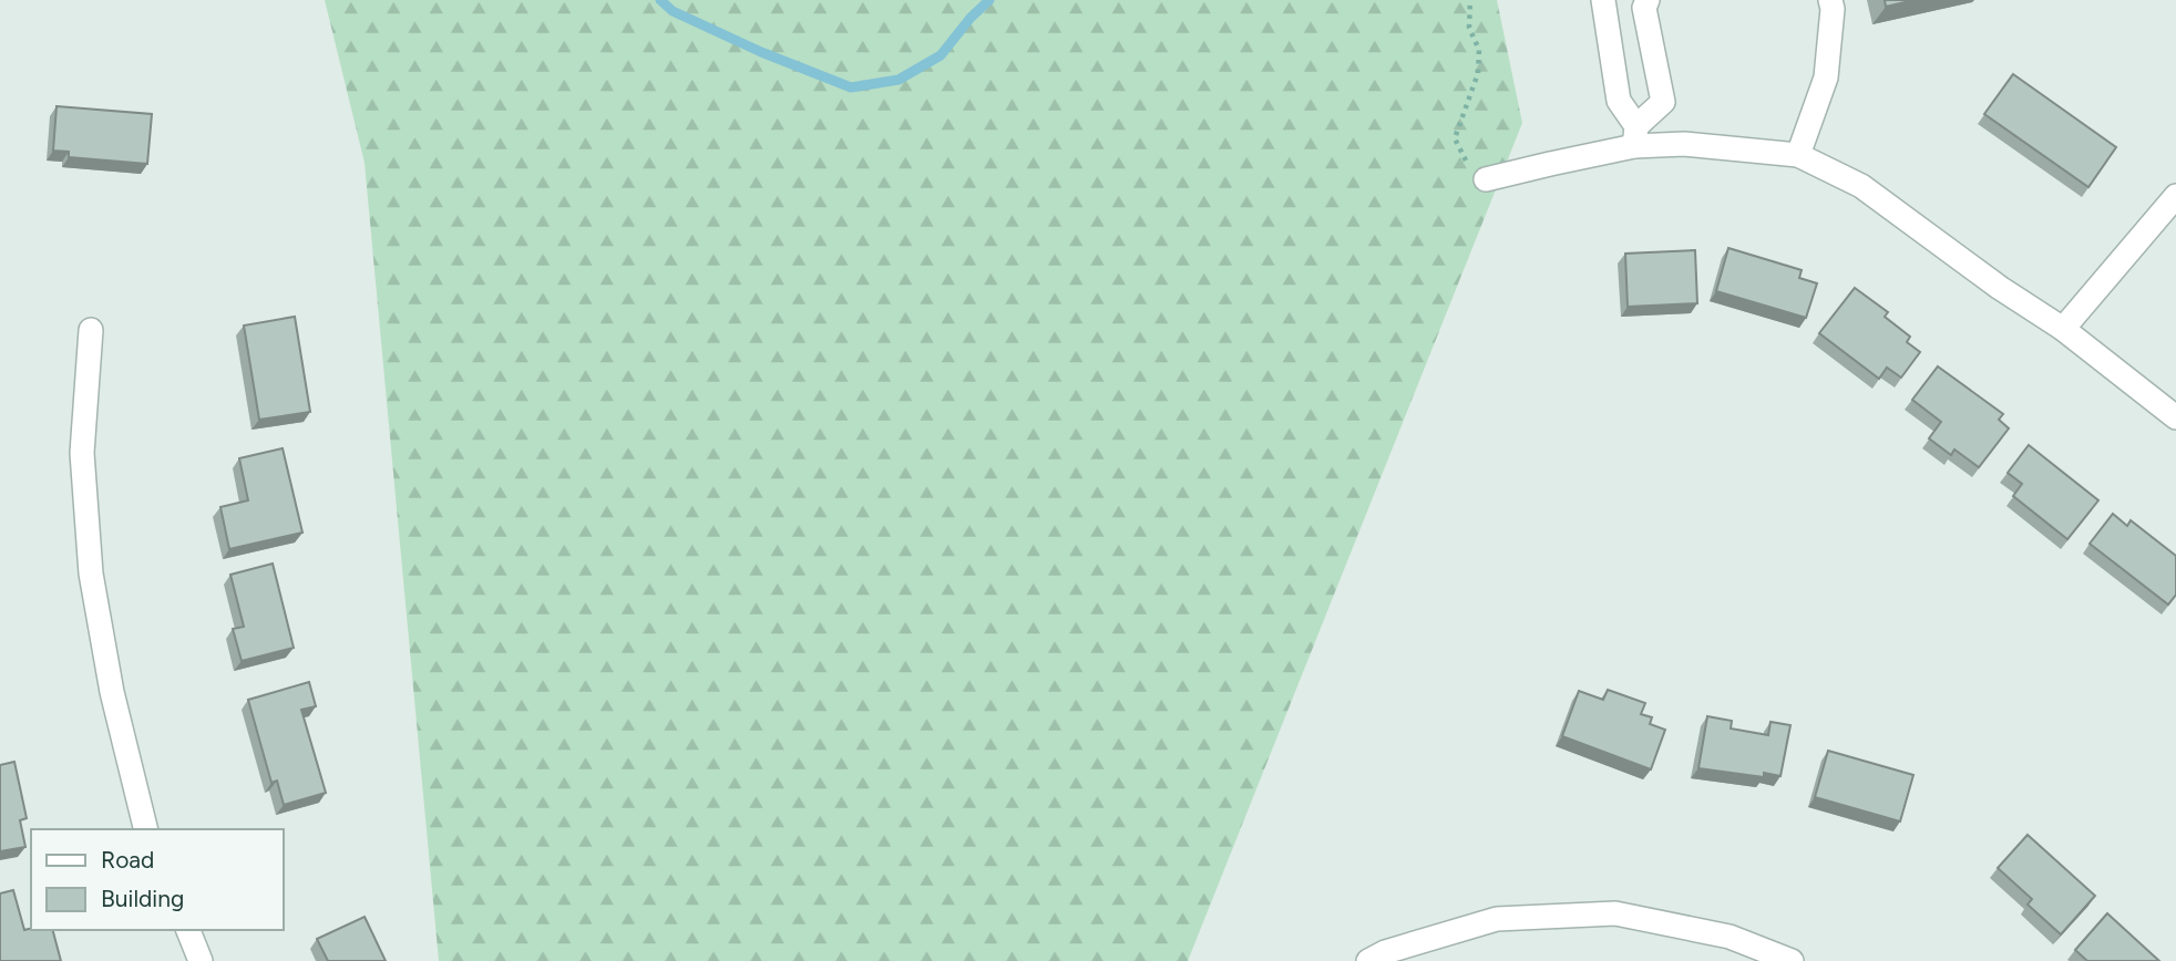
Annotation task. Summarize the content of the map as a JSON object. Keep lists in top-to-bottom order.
{
  "legend": ["Road", "Building"]
}
